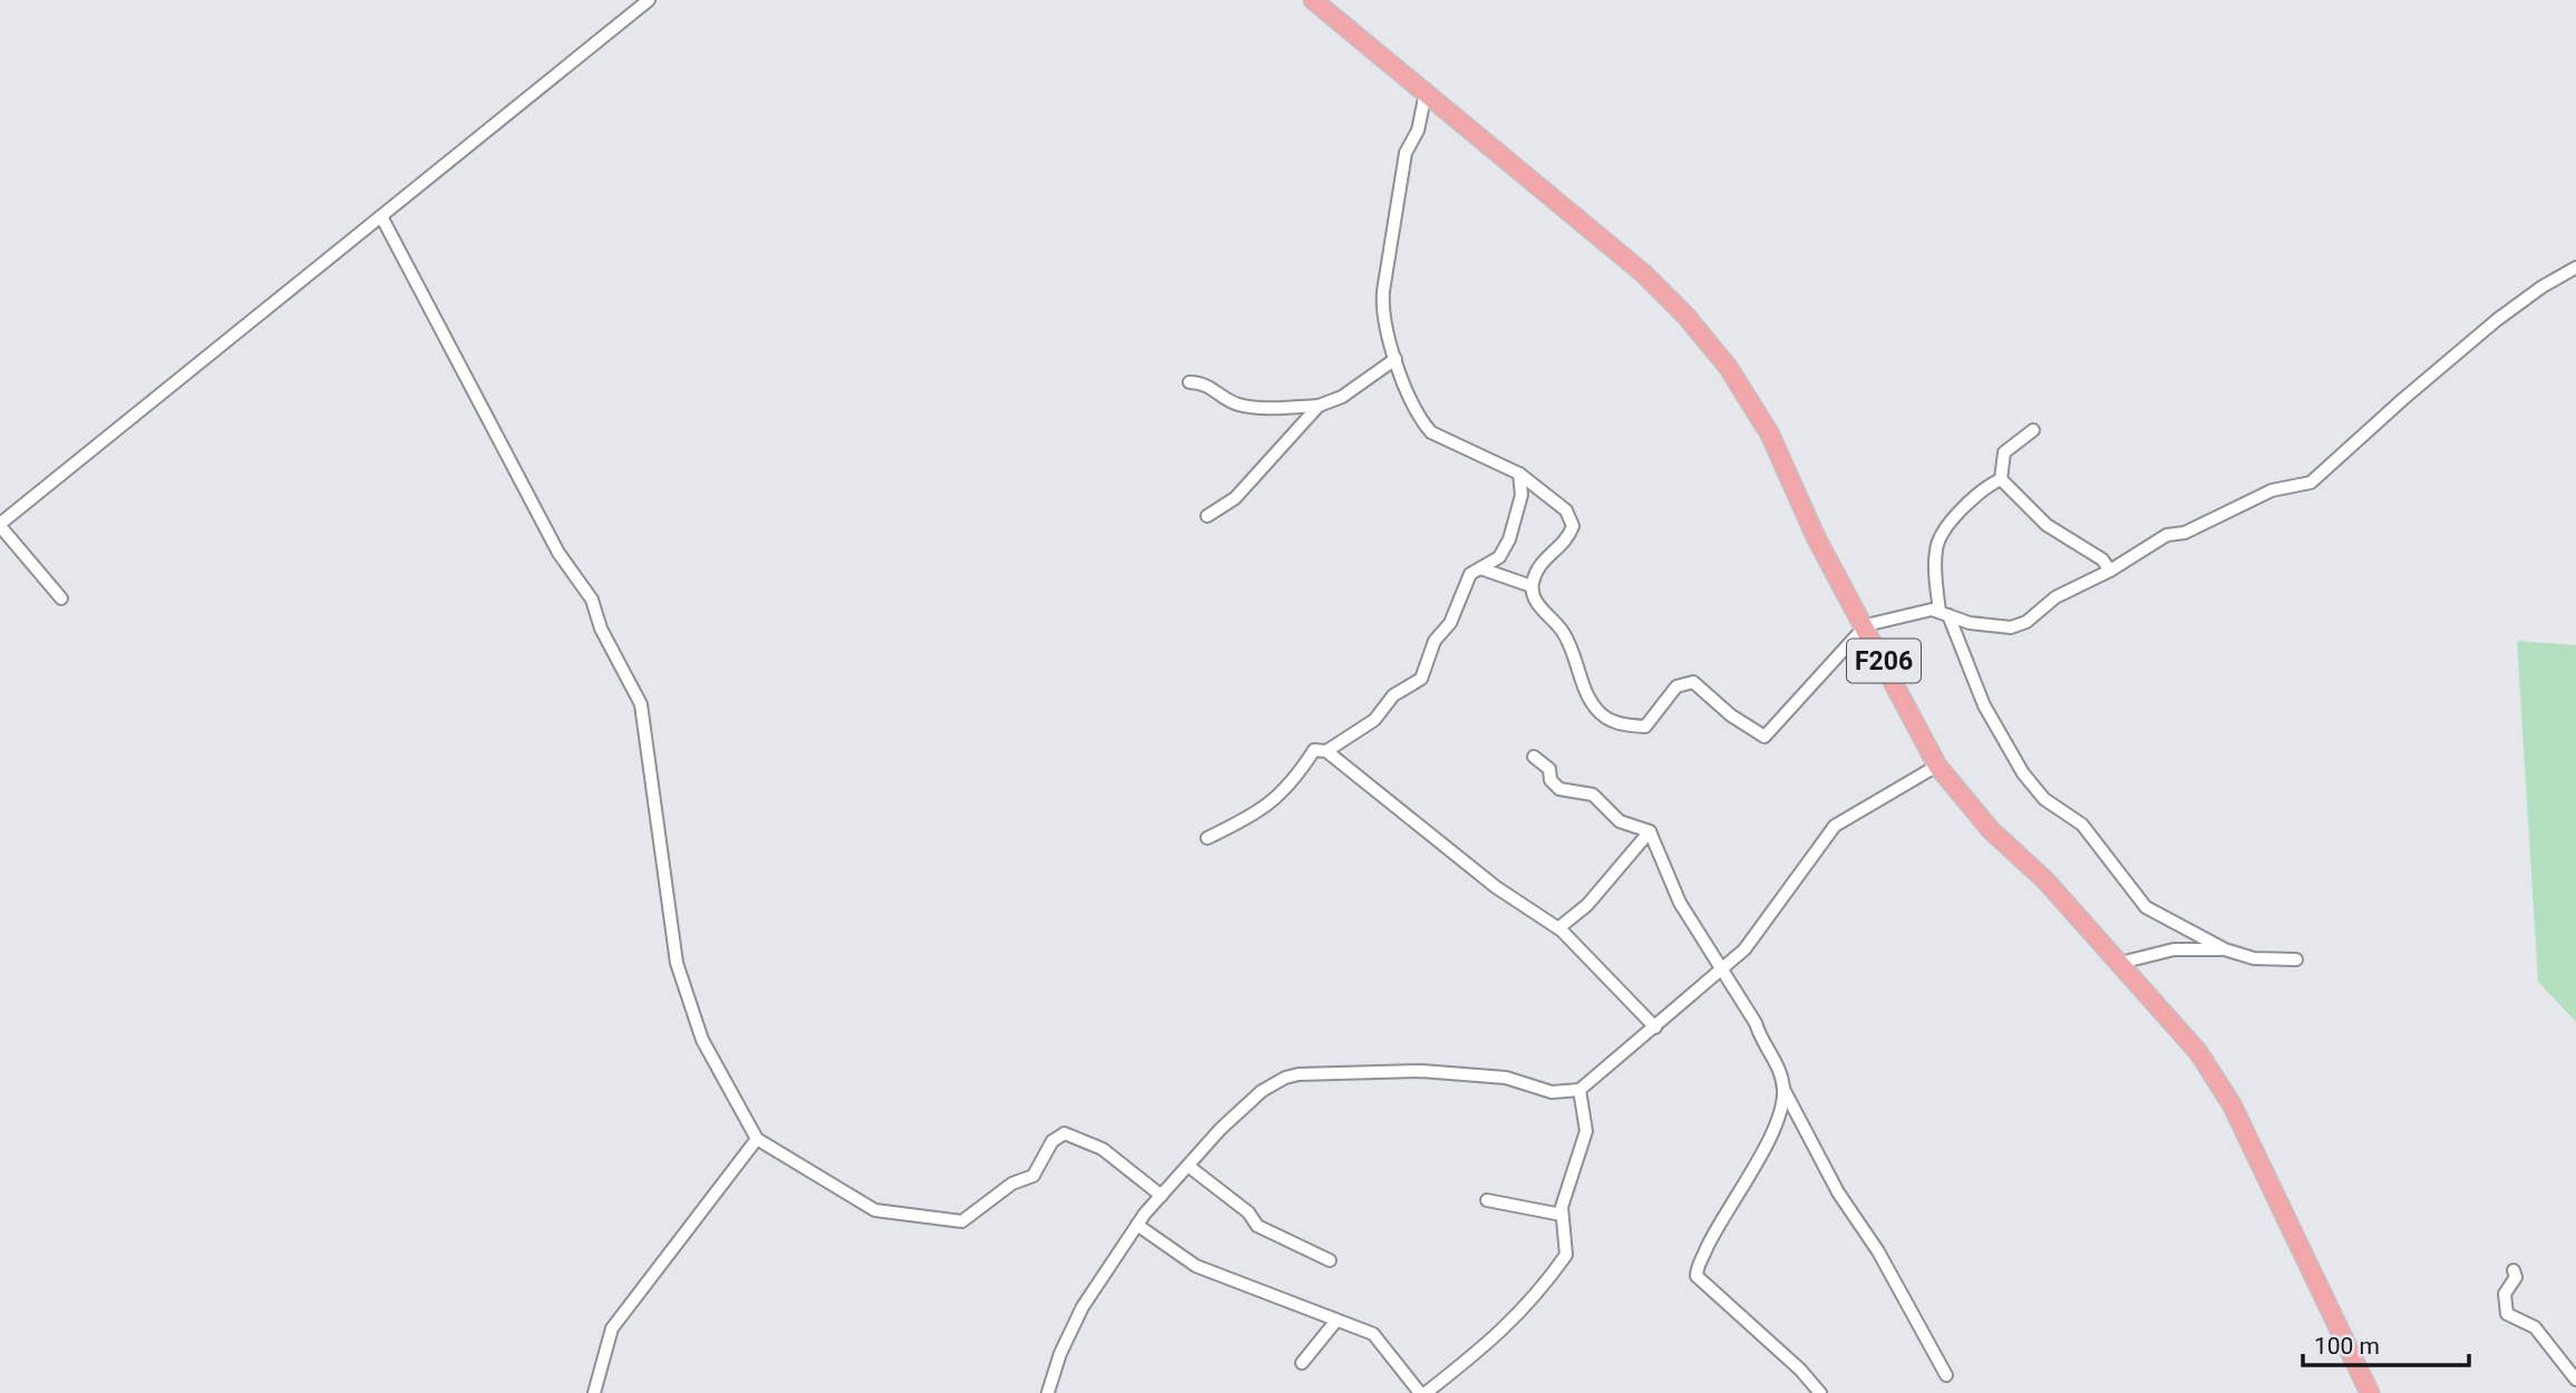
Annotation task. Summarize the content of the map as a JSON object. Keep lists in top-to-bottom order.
{
  "streets": {
    "main road": ["F206"]
  },
  "scale_bar": "100 m"
}
